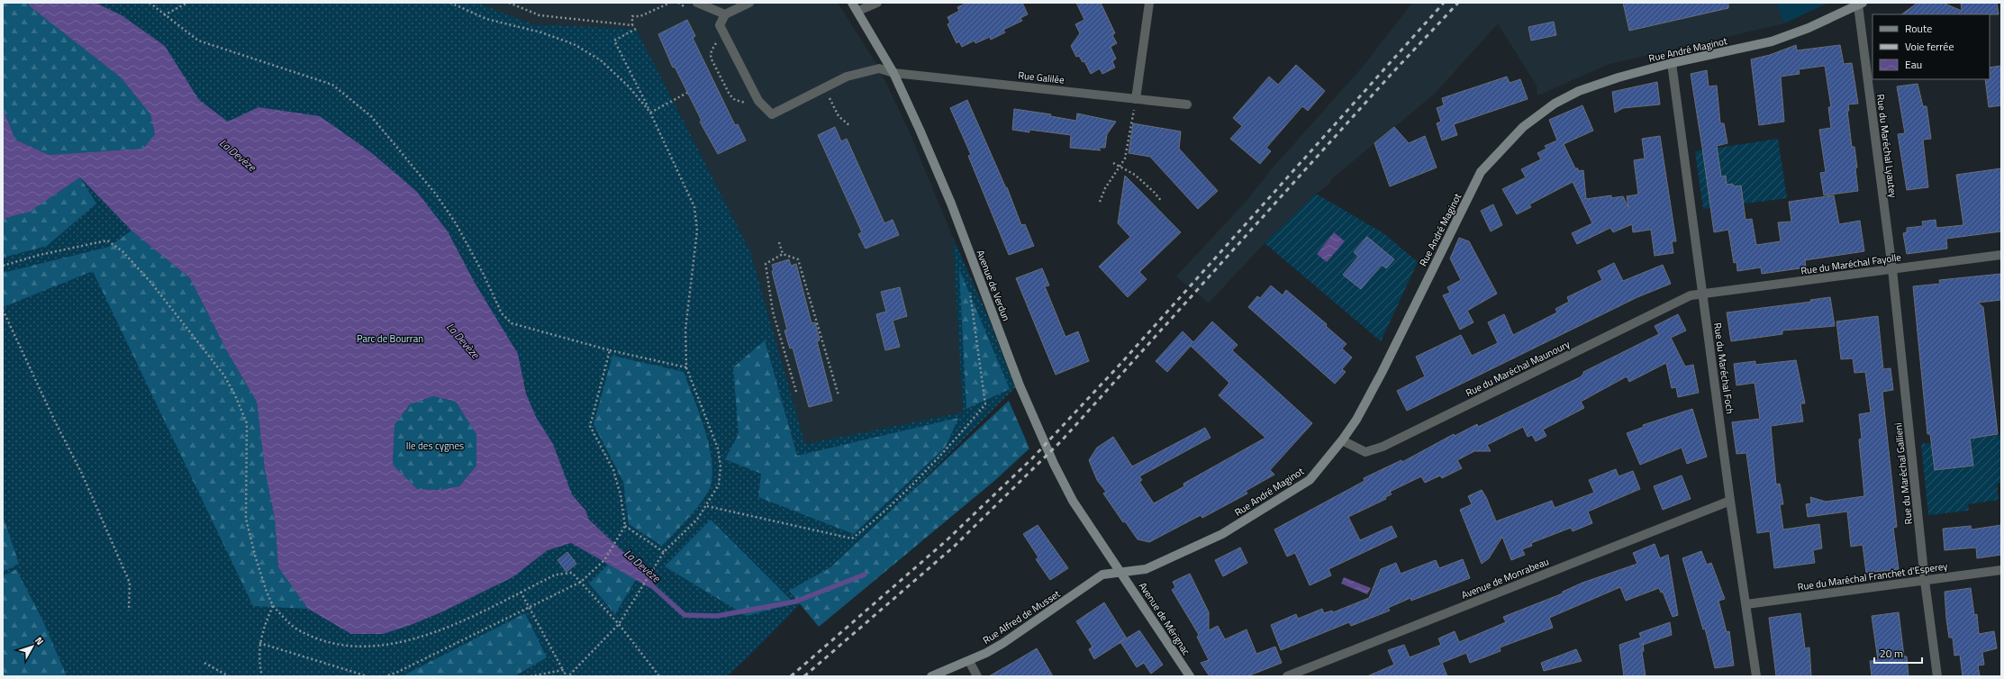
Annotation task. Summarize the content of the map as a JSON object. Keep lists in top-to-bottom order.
{
  "streets": {
    "street": [
      "Rue André Maginot",
      "Rue Galilée",
      "Rue du Maréchal Lyautey",
      "Rue du Maréchal Fayolle",
      "Avenue de Verdun",
      "Rue du Maréchal Maunoury",
      "Rue du Maréchal Foch",
      "Rue du Maréchal Gallieni",
      "Rue du Maréchal Franchet d'Esperey",
      "Avenue de Monrabeau",
      "Rue Alfred de Musset",
      "Avenue de Mérignac"
    ]
  },
  "crossings": [
    ["Rue André Maginot", "Rue du Maréchal Lyautey"],
    ["Rue André Maginot", "Avenue de Verdun"],
    ["Rue André Maginot", "Rue du Maréchal Maunoury"],
    ["Rue André Maginot", "Rue du Maréchal Foch"],
    ["Rue André Maginot", "Rue Alfred de Musset"],
    ["Rue André Maginot", "Avenue de Mérignac"],
    ["Rue Galilée", "Avenue de Verdun"],
    ["Rue du Maréchal Lyautey", "Rue du Maréchal Fayolle"],
    ["Rue du Maréchal Lyautey", "Rue du Maréchal Gallieni"],
    ["Rue du Maréchal Fayolle", "Rue du Maréchal Maunoury"],
    ["Rue du Maréchal Fayolle", "Rue du Maréchal Foch"],
    ["Rue du Maréchal Fayolle", "Rue du Maréchal Gallieni"],
    ["Avenue de Verdun", "Rue Alfred de Musset"],
    ["Avenue de Verdun", "Avenue de Mérignac"],
    ["Rue du Maréchal Maunoury", "Rue du Maréchal Foch"],
    ["Rue du Maréchal Foch", "Rue du Maréchal Franchet d'Esperey"],
    ["Rue du Maréchal Foch", "Avenue de Monrabeau"],
    ["Rue du Maréchal Gallieni", "Rue du Maréchal Franchet d'Esperey"],
    ["Rue Alfred de Musset", "Avenue de Mérignac"]
  ],
  "water": ["La Devèze"],
  "parks": ["Parc de Bourran", "Ile des cygnes"],
  "legend": ["Route", "Voie ferrée", "Eau"],
  "scale_bar": "20 m",
  "north": "top right"
}
